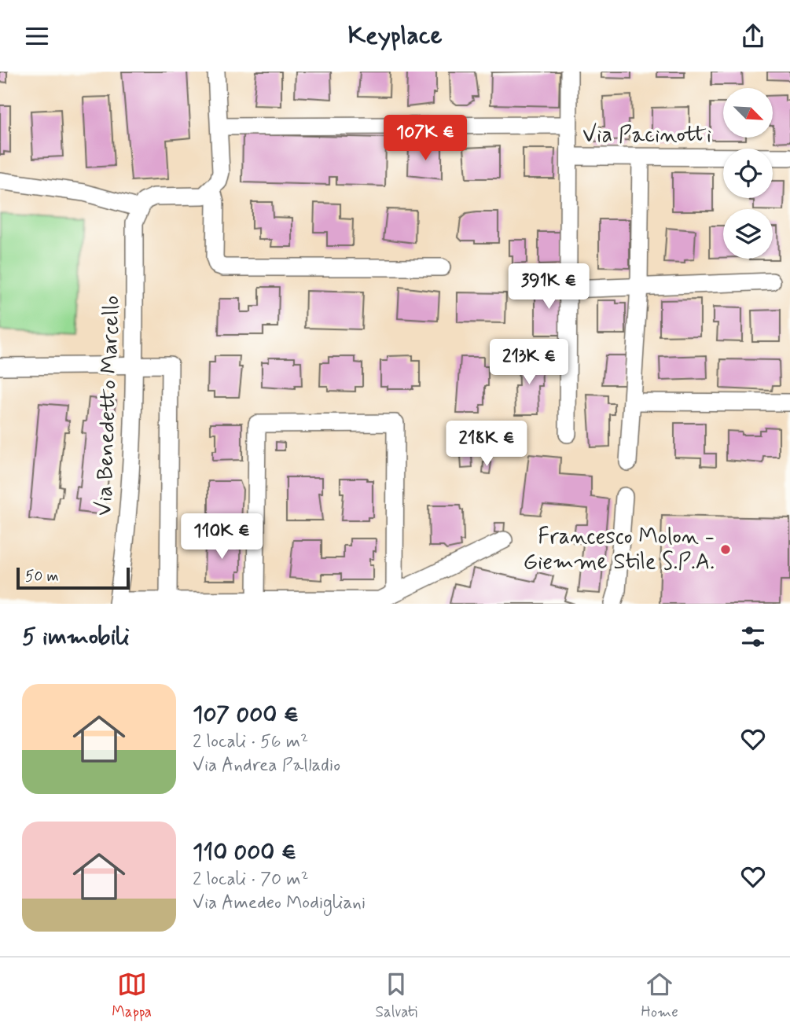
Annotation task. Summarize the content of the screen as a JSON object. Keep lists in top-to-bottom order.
{
  "streets": {
    "street": ["Via Pacinotti", "Via Benedetto Marcello"]
  },
  "places": ["Francesco Molon - Giemme Stile S.P.A."],
  "scale_bar": "50 m",
  "north": "bottom right",
  "page": {
    "header": "Keyplace",
    "price": [
      "107K €",
      "391K €",
      "213K €",
      "218K €",
      "110K €"
    ],
    "scale": "50 m",
    "heading": "5 immobili",
    "list": [
      {
        "name": "107 000 €",
        "note": "2 locali · 56 m² · Via Andrea Palladio"
      },
      {
        "name": "110 000 €",
        "note": "2 locali · 70 m² · Via Amedeo Modigliani"
      }
    ],
    "tabs": ["Mappa", "Salvati", "Home"]
  }
}
